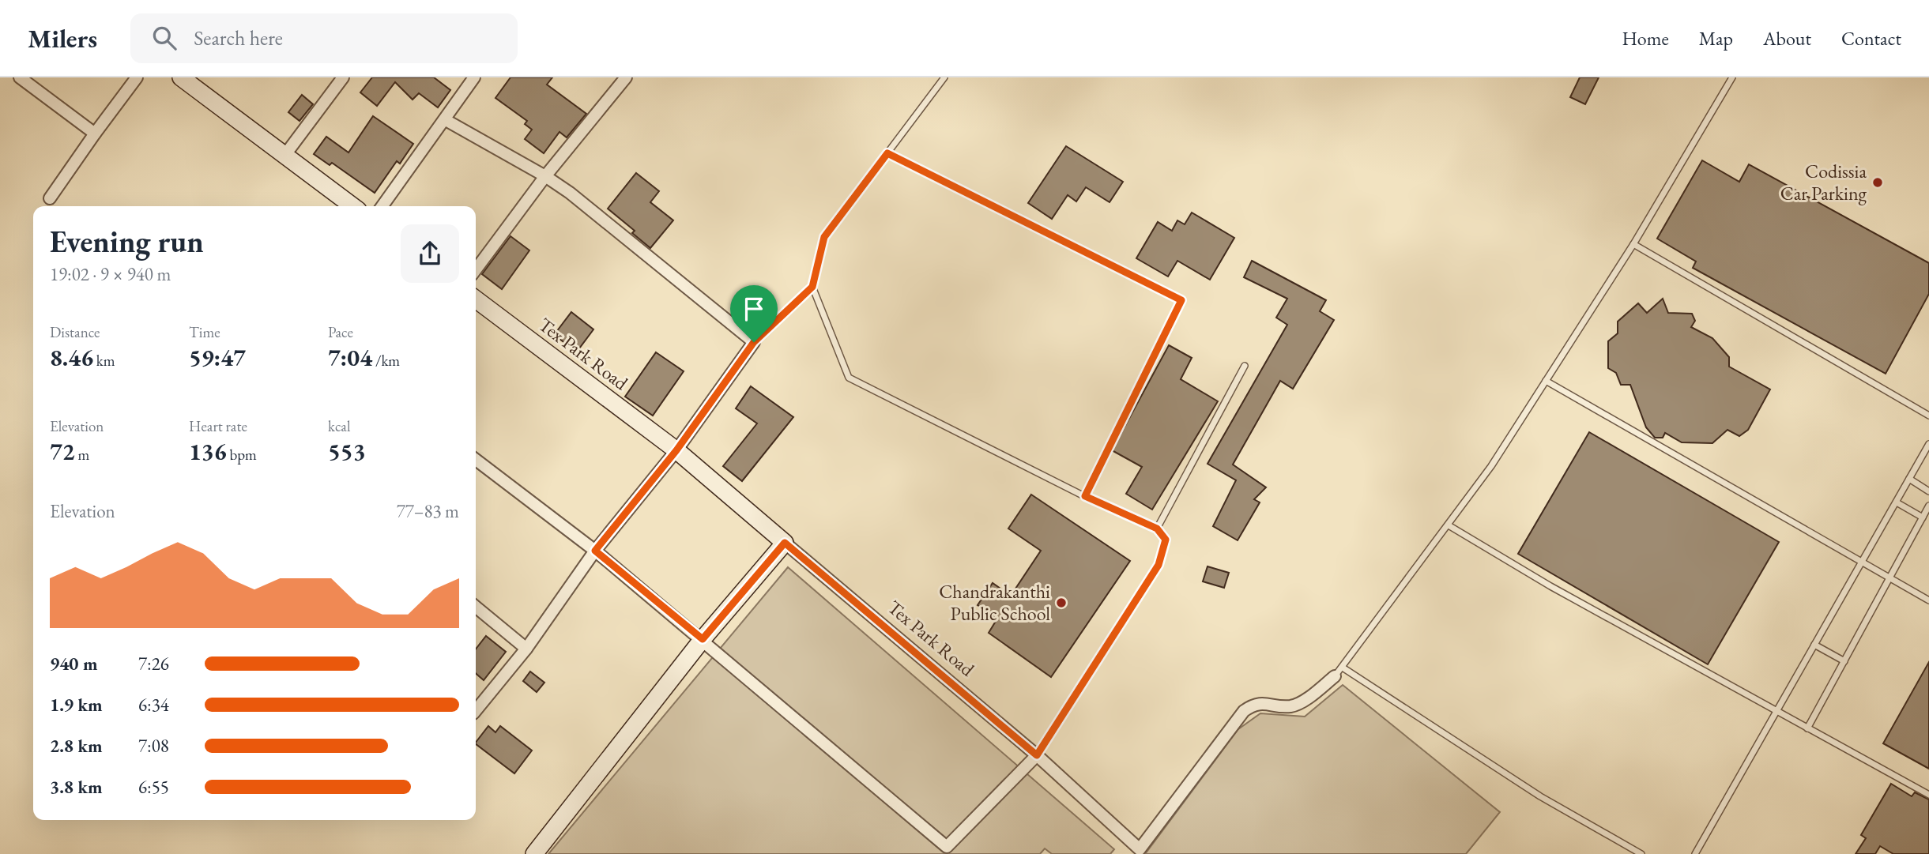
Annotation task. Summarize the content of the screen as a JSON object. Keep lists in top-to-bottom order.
{
  "streets": {
    "street": ["Tex Park Road"]
  },
  "places": ["Codissia Car Parking", "Chandrakanthi Public School"],
  "page": {
    "header": "Milers",
    "search": "Search here",
    "nav": [
      "Home",
      "Map",
      "About",
      "Contact"
    ],
    "heading": ["Evening run", "19:02 · 9 × 940 m"],
    "stats": [
      ["Distance", "8.46 km"],
      ["Time", "59:47"],
      ["Pace", "7:04 /km"],
      ["Elevation", "72 m"],
      ["Heart rate", "136 bpm"],
      ["kcal", "553"]
    ],
    "chart": ["Elevation", "77–83 m"],
    "list": [
      {
        "name": "940 m",
        "note": "7:26"
      },
      {
        "name": "1.9 km",
        "note": "6:34"
      },
      {
        "name": "2.8 km",
        "note": "7:08"
      },
      {
        "name": "3.8 km",
        "note": "6:55"
      }
    ]
  }
}
